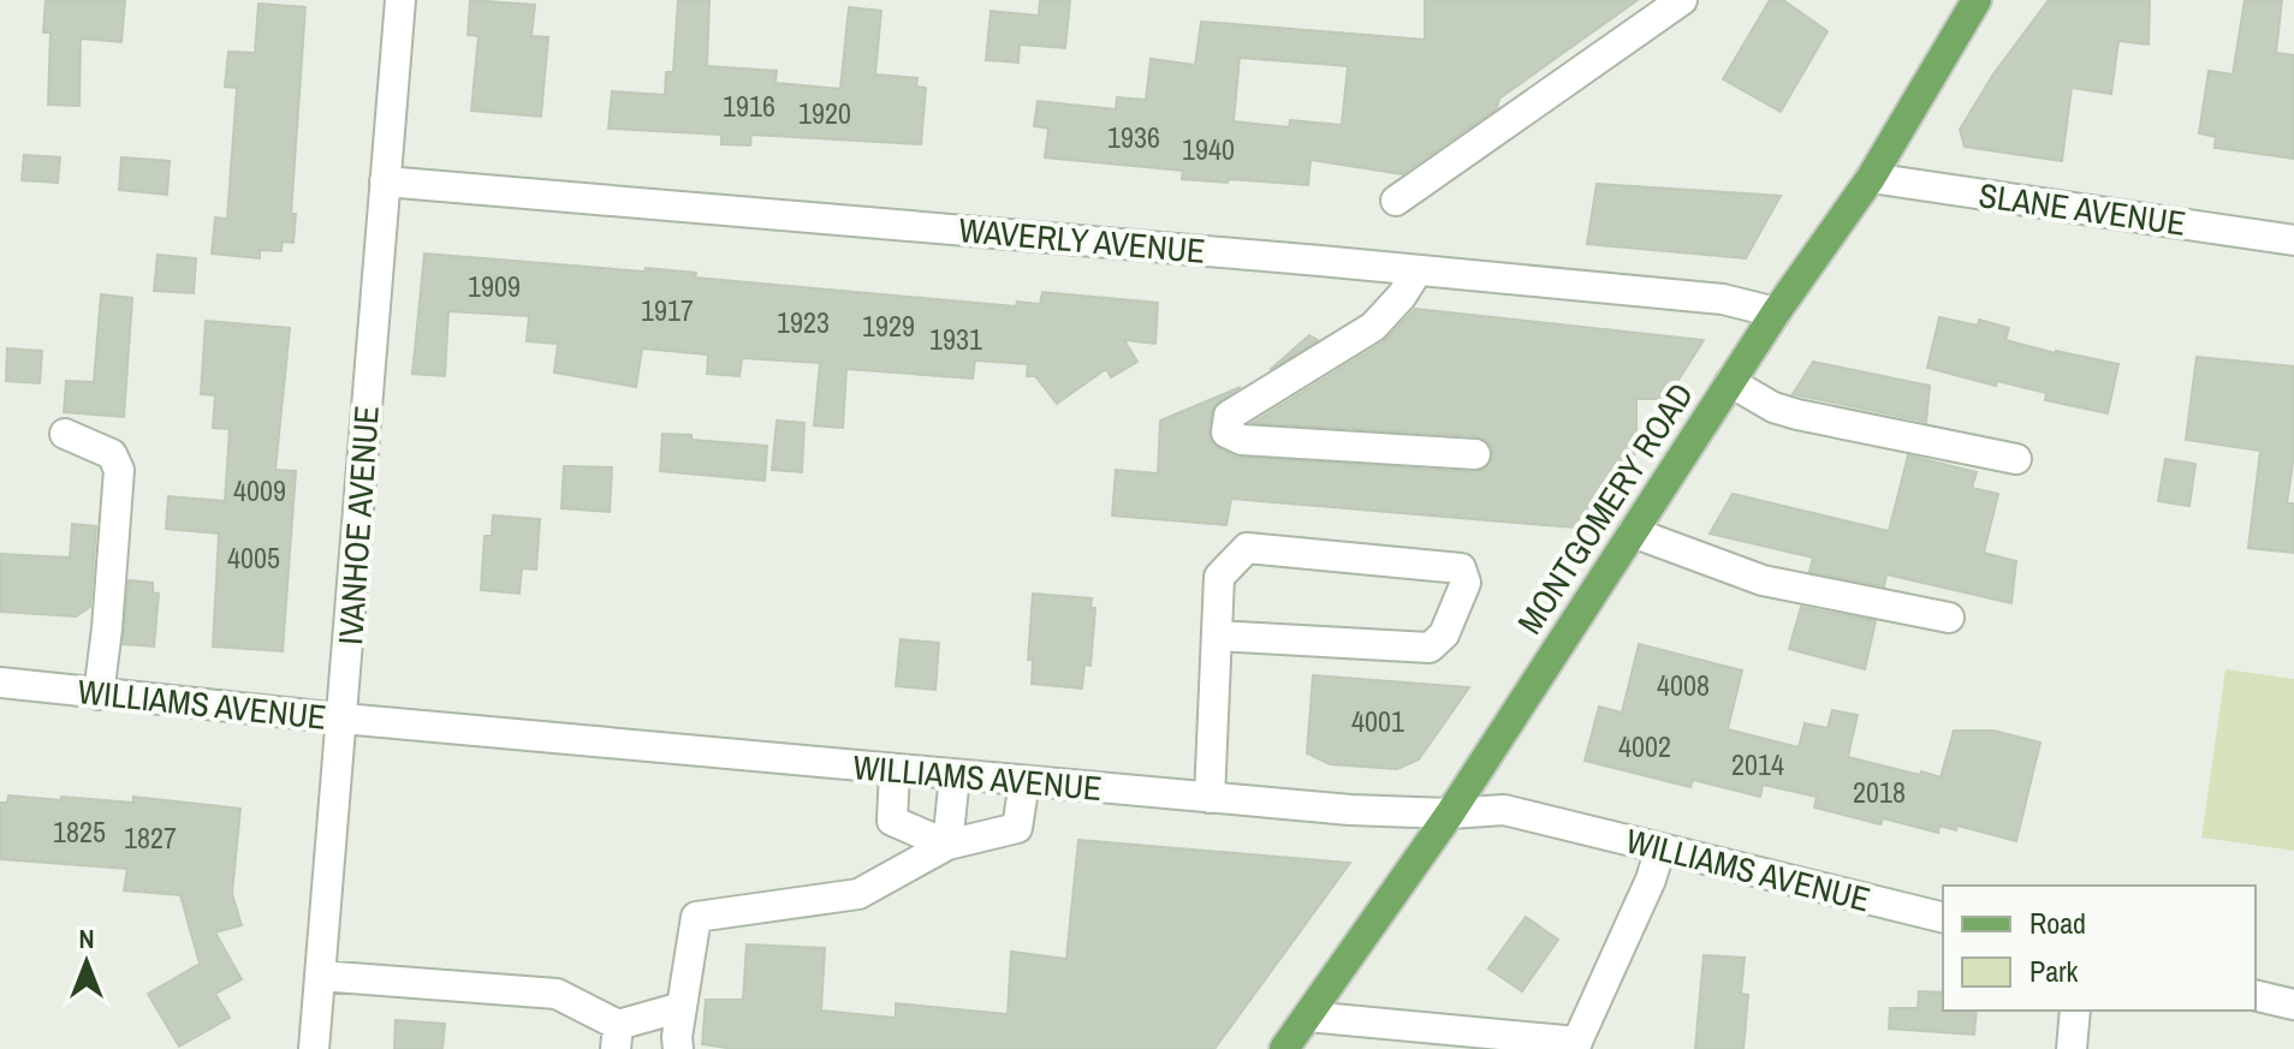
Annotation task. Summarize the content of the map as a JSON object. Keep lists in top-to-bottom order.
{
  "streets": {
    "main road": ["MONTGOMERY ROAD"],
    "street": [
      "SLANE AVENUE",
      "WAVERLY AVENUE",
      "IVANHOE AVENUE",
      "WILLIAMS AVENUE"
    ]
  },
  "crossings": [
    ["SLANE AVENUE", "MONTGOMERY ROAD"],
    ["WAVERLY AVENUE", "MONTGOMERY ROAD"],
    ["WAVERLY AVENUE", "IVANHOE AVENUE"],
    ["MONTGOMERY ROAD", "WILLIAMS AVENUE"],
    ["IVANHOE AVENUE", "WILLIAMS AVENUE"]
  ],
  "house_numbers": [
    "1916",
    "1920",
    "1936",
    "1940",
    "1909",
    "1917",
    "1923",
    "1929",
    "1931",
    "4009",
    "4005",
    "4008",
    "4001",
    "4002",
    "2014",
    "2018",
    "1825",
    "1827"
  ],
  "legend": ["Road", "Park"],
  "north": "top"
}
